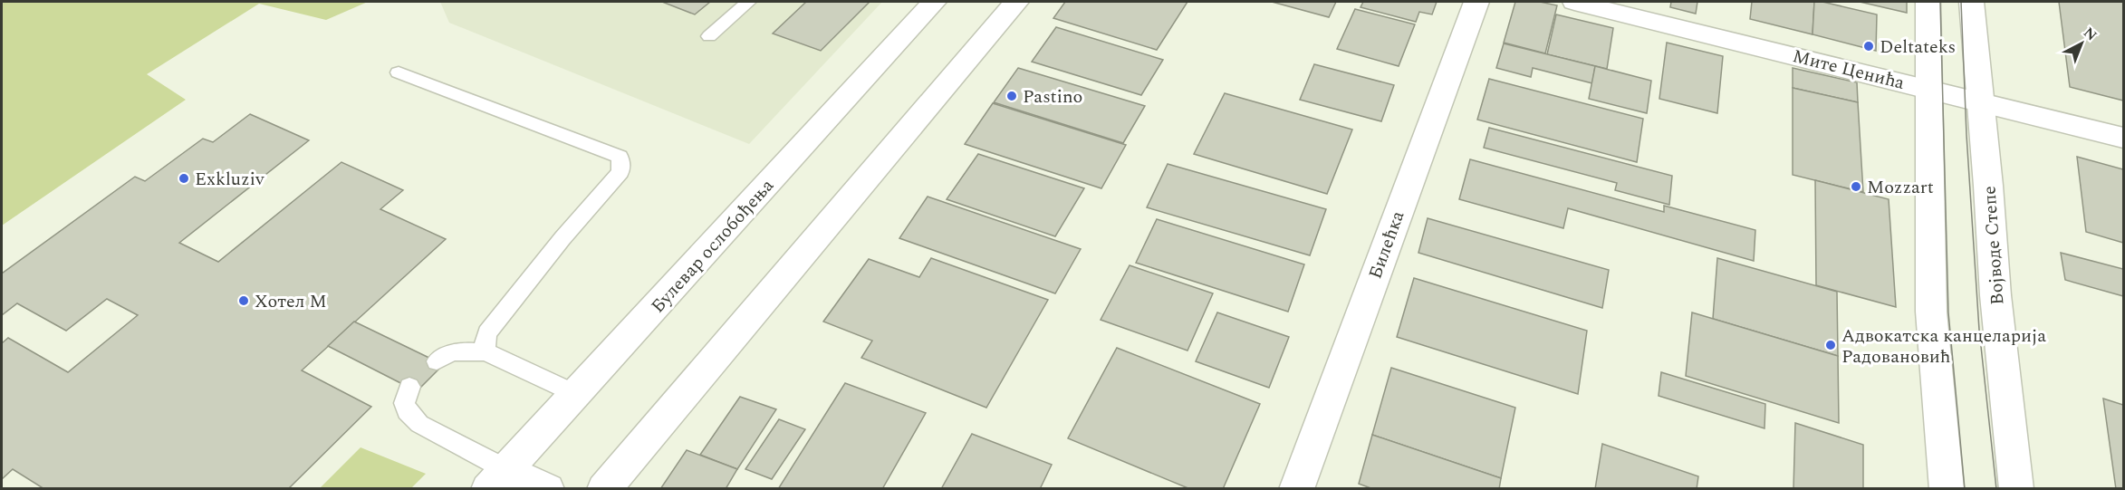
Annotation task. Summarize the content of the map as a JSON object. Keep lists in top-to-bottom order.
{
  "streets": {
    "main road": [
      "Мите Ценића",
      "Билећка",
      "Булевар ослобођења",
      "Војводе Степе"
    ]
  },
  "crossings": [
    ["Мите Ценића", "Војводе Степе"]
  ],
  "places": [
    "Deltateks",
    "Pastino",
    "Exkluziv",
    "Mozzart",
    "Хотел М",
    "Адвокатска канцеларија Радовановић"
  ],
  "north": "top right"
}
